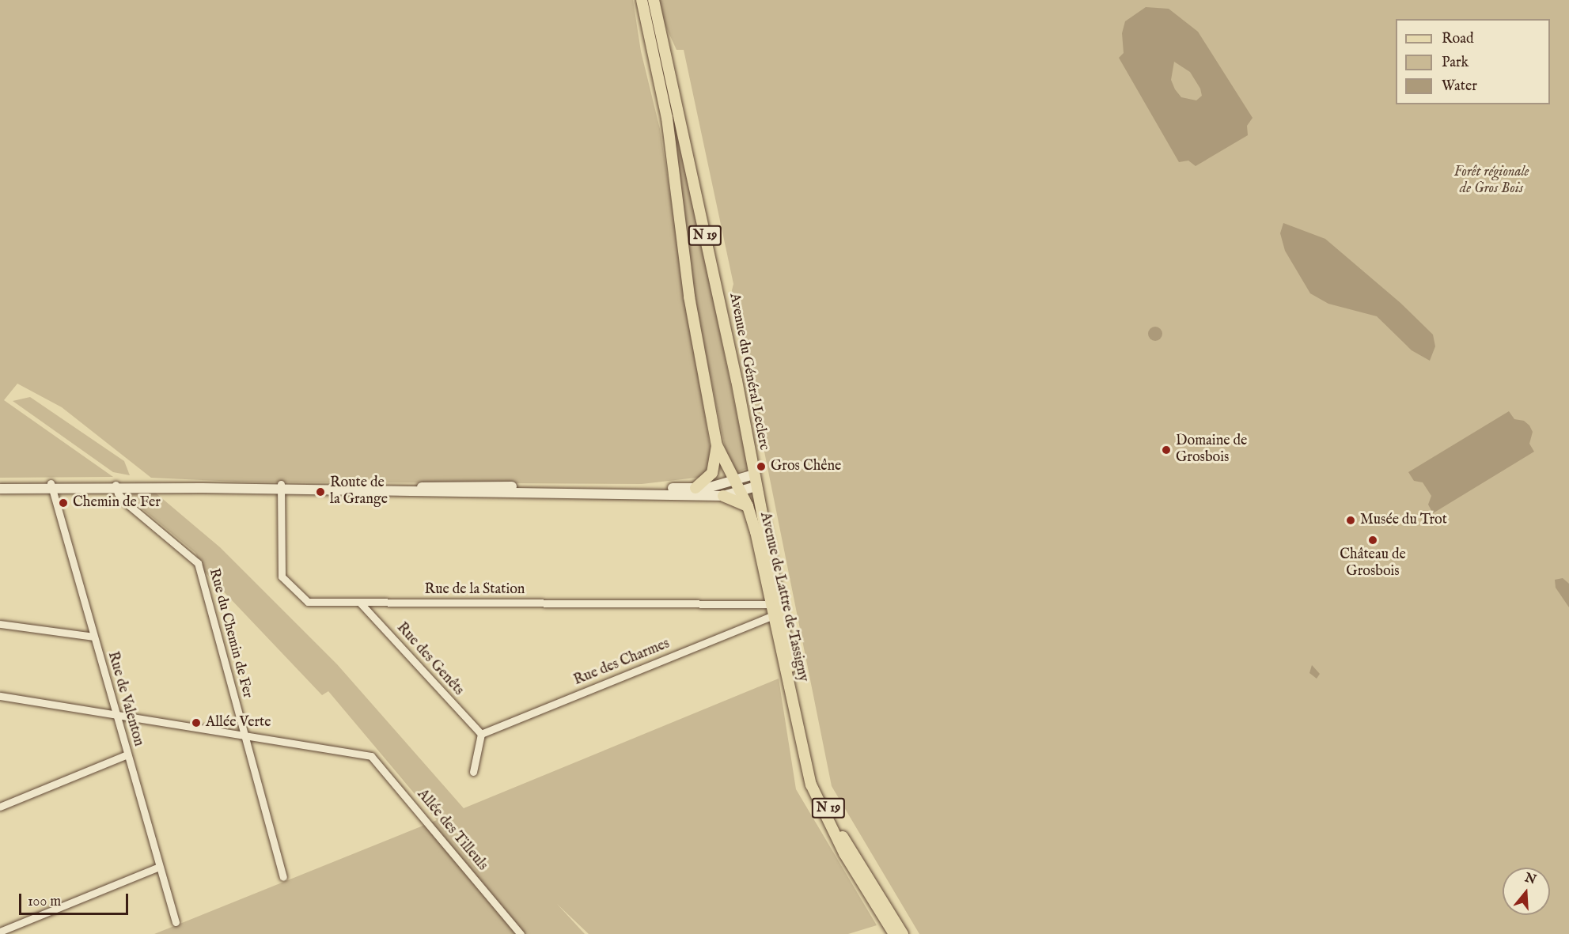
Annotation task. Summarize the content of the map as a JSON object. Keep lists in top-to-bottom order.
{
  "streets": {
    "main road": ["N 19", "Avenue du Général Leclerc", "Avenue de Lattre de Tassigny"],
    "street": [
      "Rue de la Station",
      "Rue du Chemin de Fer",
      "Rue des Genêts",
      "Rue des Charmes",
      "Rue de Valenton",
      "Allée des Tilleuls"
    ]
  },
  "crossings": [
    ["Avenue du Général Leclerc", "Avenue de Lattre de Tassigny"],
    ["Rue de la Station", "Avenue de Lattre de Tassigny"],
    ["Rue de la Station", "Rue des Genêts"],
    ["Avenue de Lattre de Tassigny", "Rue des Charmes"],
    ["Rue du Chemin de Fer", "Allée des Tilleuls"],
    ["Rue des Genêts", "Rue des Charmes"]
  ],
  "parks": ["Forêt régionale de Gros Bois"],
  "places": [
    "Domaine de Grosbois",
    "Gros Chêne",
    "Route de la Grange",
    "Chemin de Fer",
    "Musée du Trot",
    "Château de Grosbois",
    "Allée Verte"
  ],
  "legend": ["Road", "Park", "Water"],
  "scale_bar": "100 m",
  "north": "top"
}
